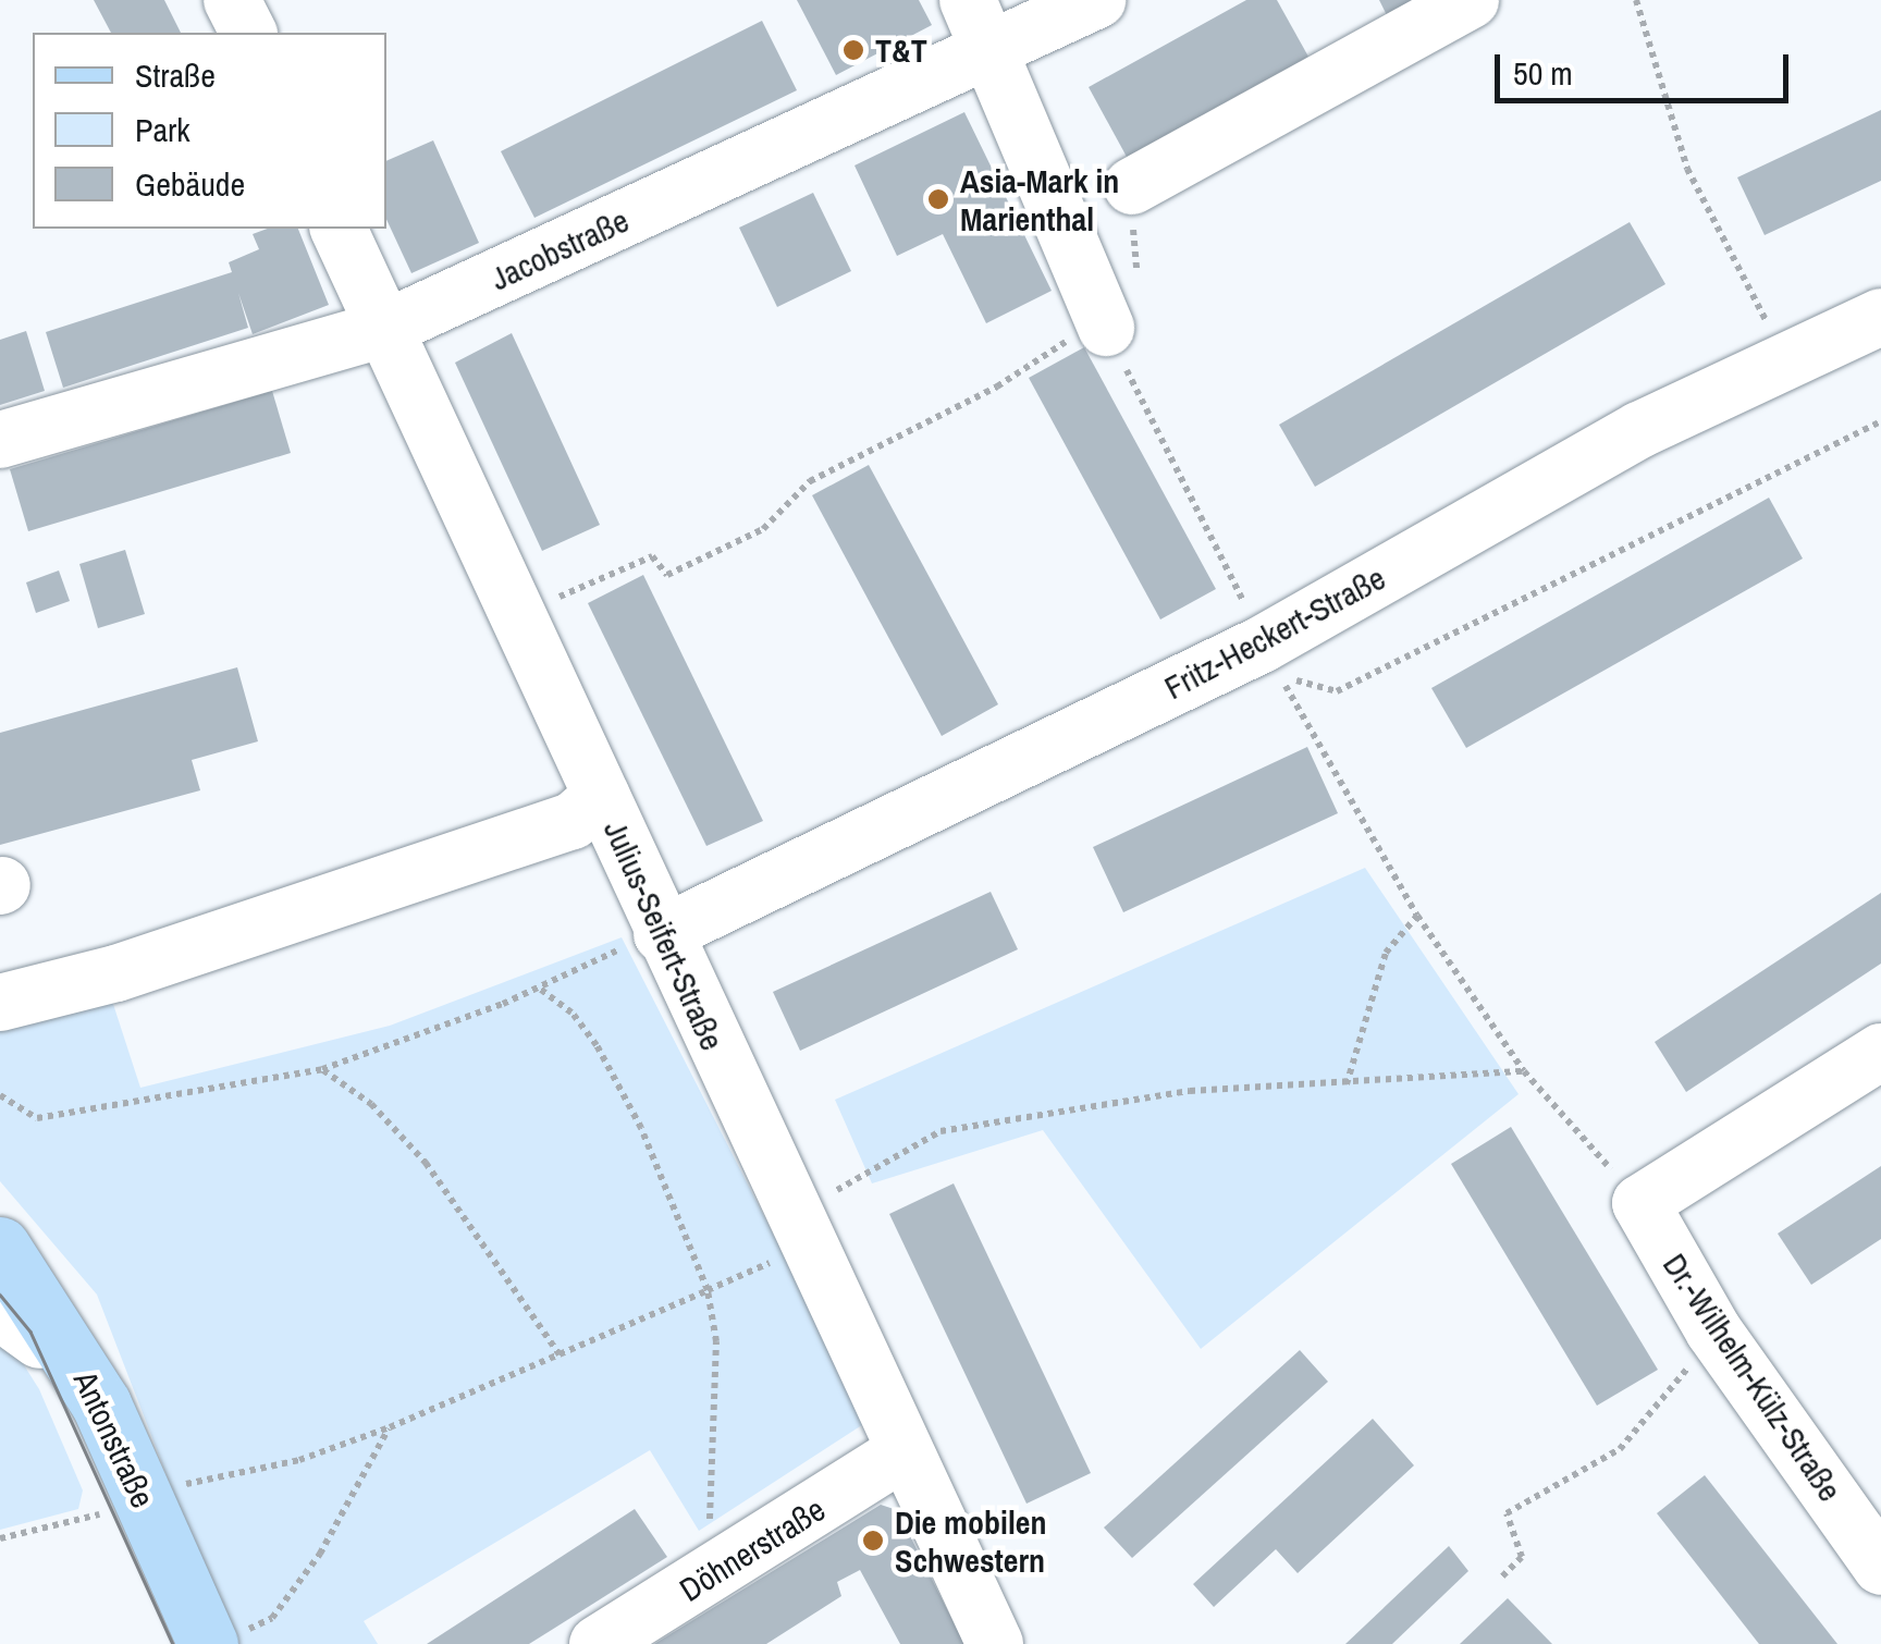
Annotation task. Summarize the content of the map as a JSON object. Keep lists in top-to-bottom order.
{
  "streets": {
    "main road": ["Antonstraße"],
    "street": [
      "Jacobstraße",
      "Fritz-Heckert-Straße",
      "Julius-Seifert-Straße",
      "Dr.-Wilhelm-Külz-Straße",
      "Döhnerstraße"
    ]
  },
  "crossings": [
    ["Jacobstraße", "Julius-Seifert-Straße"],
    ["Fritz-Heckert-Straße", "Julius-Seifert-Straße"],
    ["Julius-Seifert-Straße", "Döhnerstraße"]
  ],
  "places": ["T&T", "Asia-Mark in Marienthal", "Die mobilen Schwestern"],
  "legend": ["Straße", "Park", "Gebäude"],
  "scale_bar": "50 m"
}
